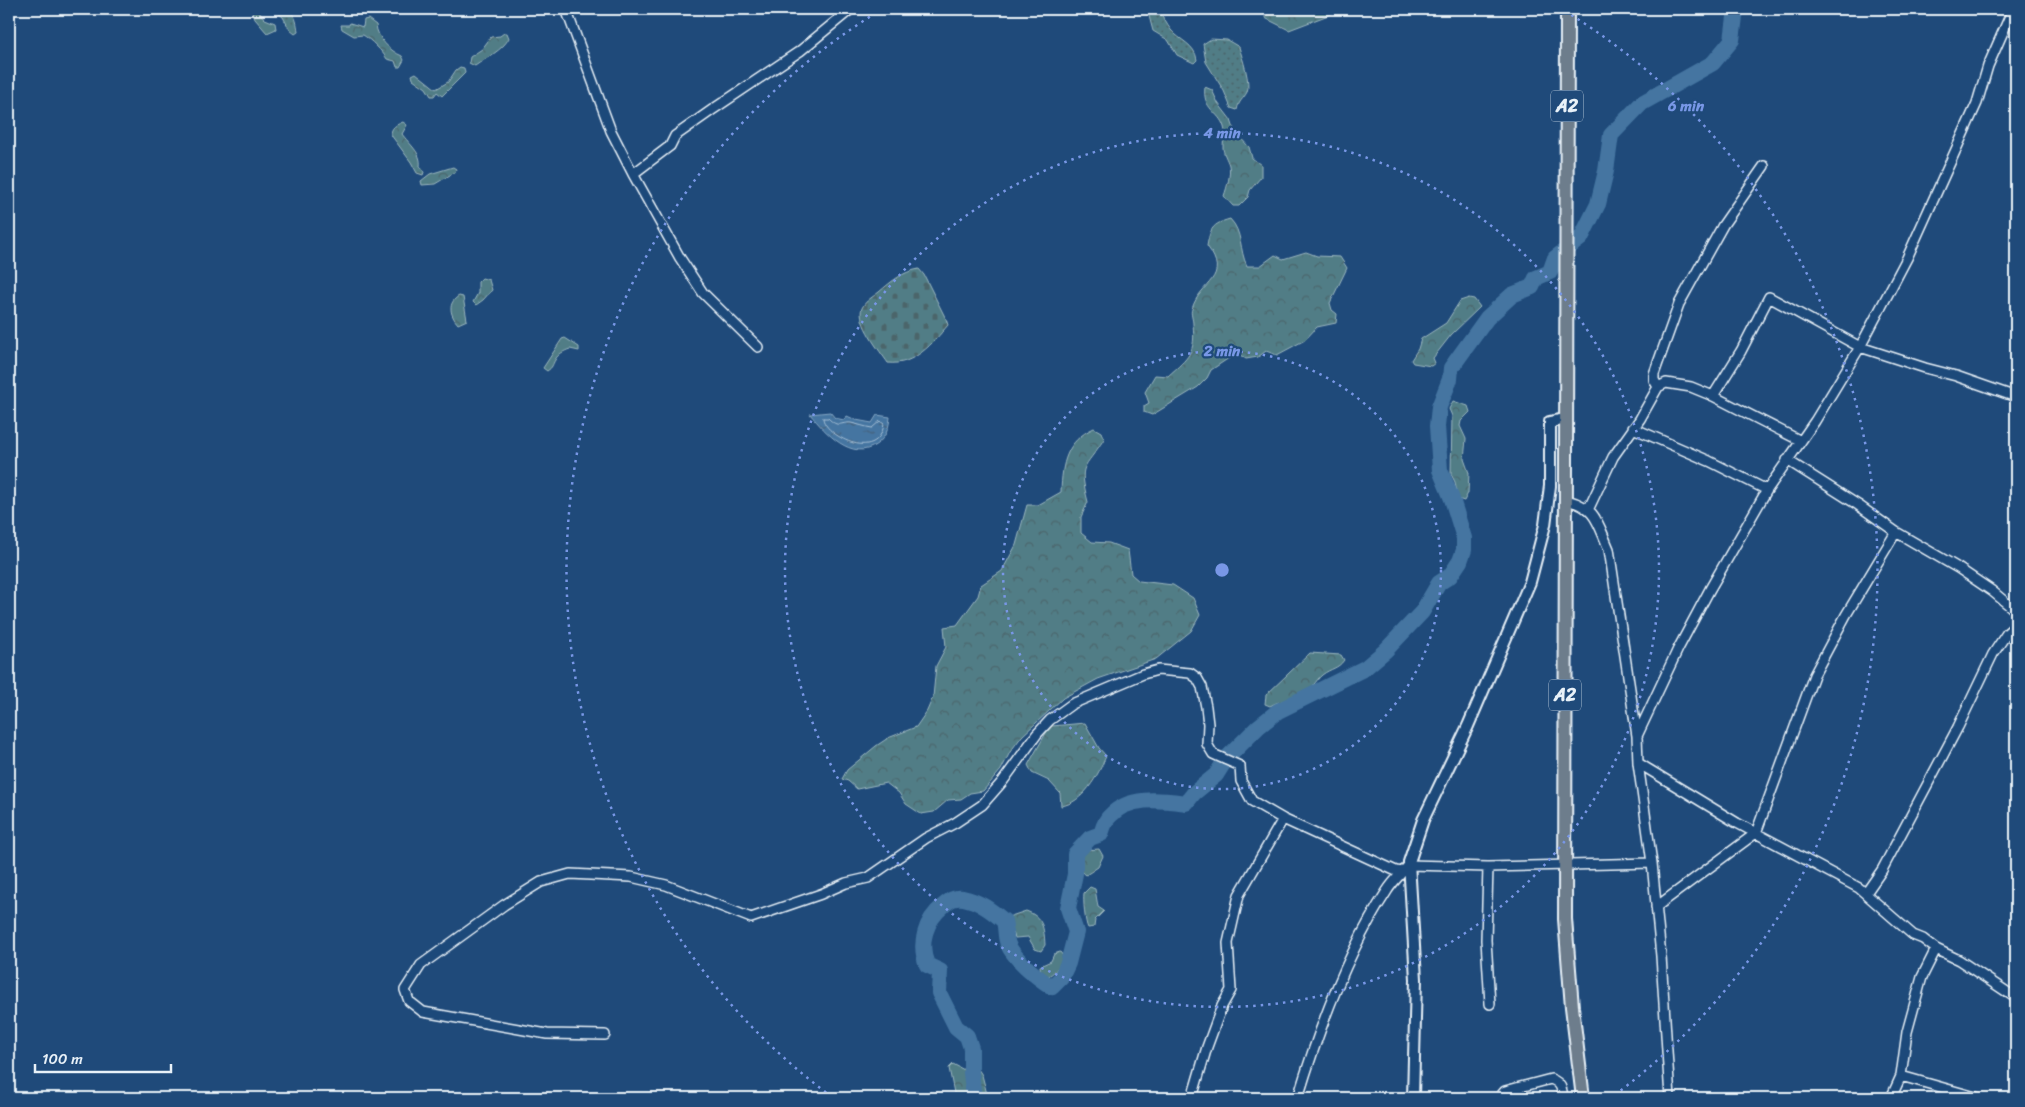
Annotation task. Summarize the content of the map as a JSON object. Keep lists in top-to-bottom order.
{
  "streets": {
    "main road": ["A2"]
  },
  "scale_bar": "100 m",
  "rings": ["6 min", "4 min", "2 min"]
}
